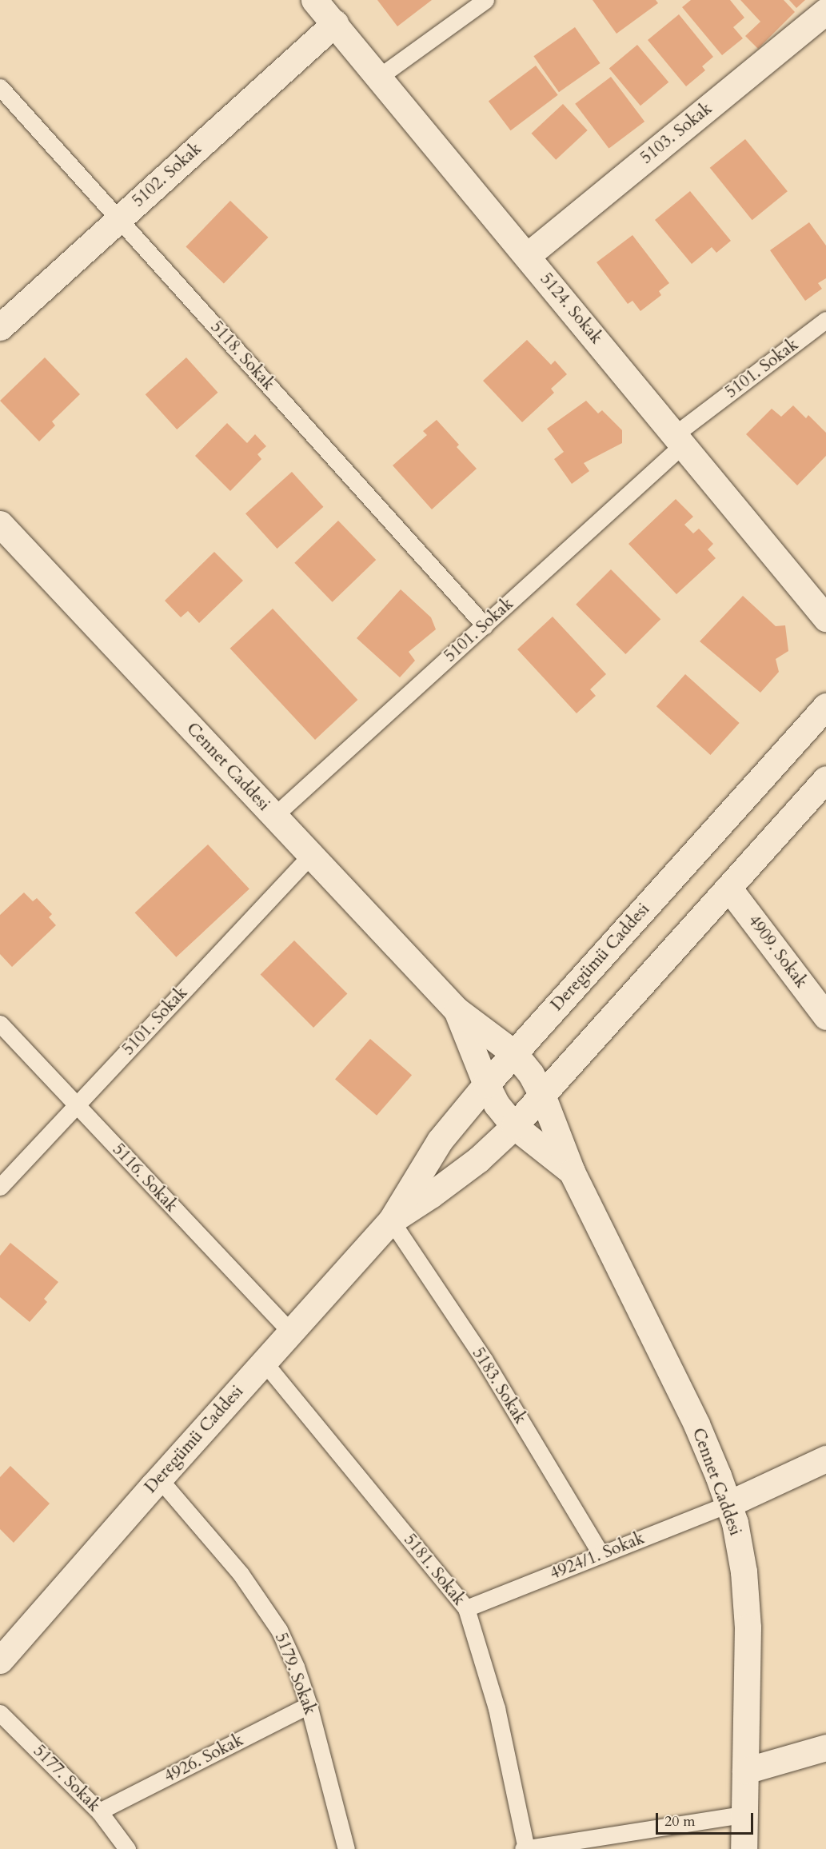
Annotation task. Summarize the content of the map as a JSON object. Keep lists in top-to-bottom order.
{
  "streets": {
    "street": [
      "5103. Sokak",
      "5102. Sokak",
      "5124. Sokak",
      "Cennet Caddesi",
      "4909. Sokak",
      "Deregümü Caddesi"
    ],
    "lane": [
      "5118. Sokak",
      "5101. Sokak",
      "5116. Sokak",
      "5183. Sokak",
      "4924/1. Sokak",
      "5181. Sokak",
      "5179. Sokak",
      "4926. Sokak",
      "5177. Sokak"
    ]
  },
  "crossings": [
    ["5103. Sokak", "5124. Sokak"],
    ["5102. Sokak", "5124. Sokak"],
    ["5102. Sokak", "5118. Sokak"],
    ["5124. Sokak", "5101. Sokak"],
    ["5118. Sokak", "5101. Sokak"],
    ["5101. Sokak", "Cennet Caddesi"],
    ["5101. Sokak", "5116. Sokak"],
    ["Cennet Caddesi", "Deregümü Caddesi"],
    ["Cennet Caddesi", "4924/1. Sokak"],
    ["4909. Sokak", "Deregümü Caddesi"],
    ["Deregümü Caddesi", "5116. Sokak"],
    ["Deregümü Caddesi", "5183. Sokak"],
    ["Deregümü Caddesi", "5181. Sokak"],
    ["Deregümü Caddesi", "5179. Sokak"],
    ["5183. Sokak", "4924/1. Sokak"],
    ["4924/1. Sokak", "5181. Sokak"],
    ["5179. Sokak", "4926. Sokak"],
    ["4926. Sokak", "5177. Sokak"]
  ],
  "scale_bar": "20 m"
}
